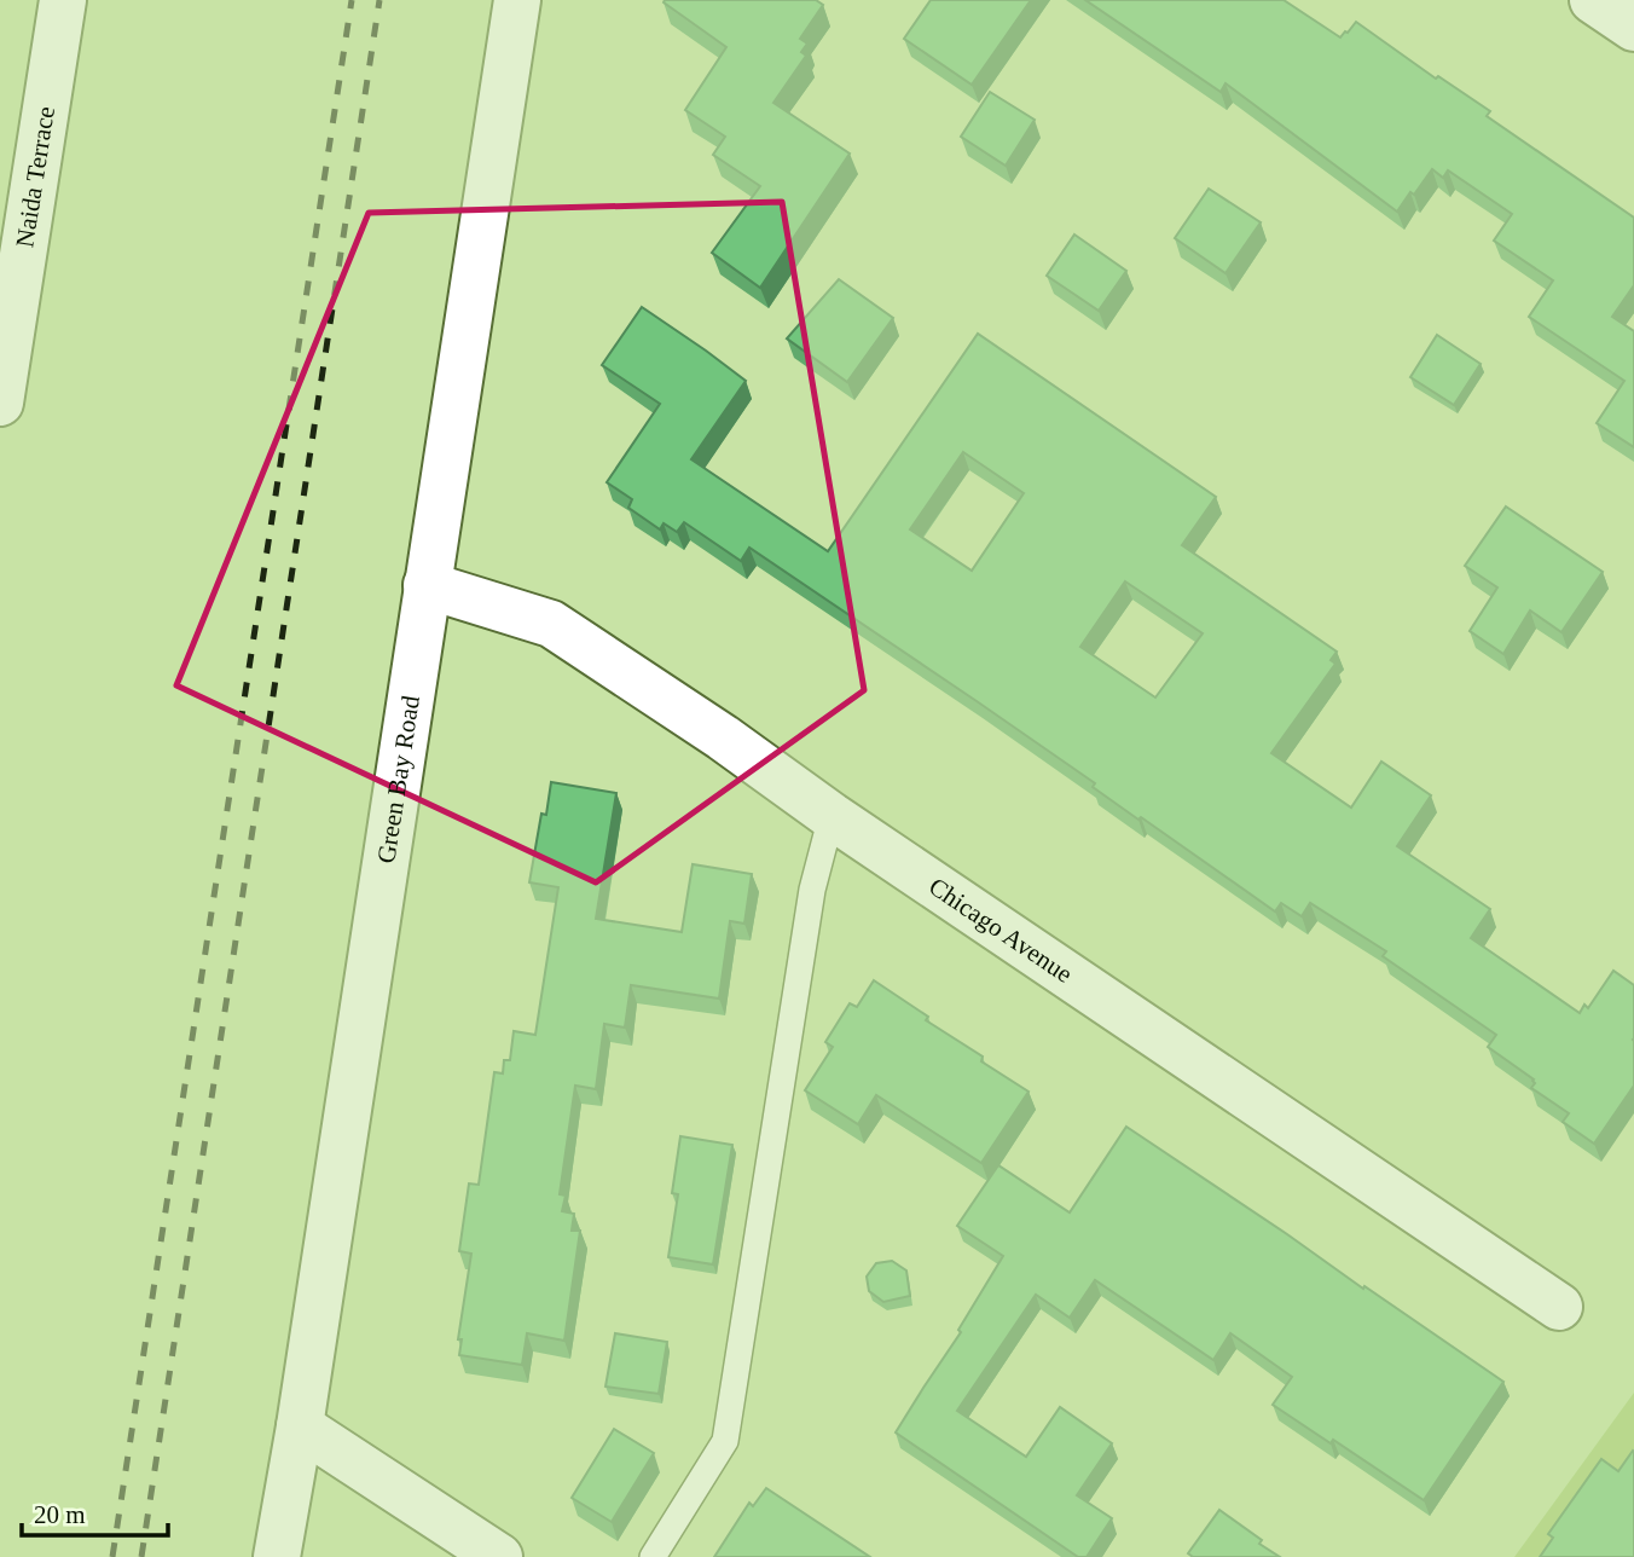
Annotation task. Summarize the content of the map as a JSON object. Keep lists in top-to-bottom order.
{
  "streets": {
    "street": ["Naida Terrace", "Green Bay Road", "Chicago Avenue"]
  },
  "crossings": [
    ["Green Bay Road", "Chicago Avenue"]
  ],
  "scale_bar": "20 m"
}
